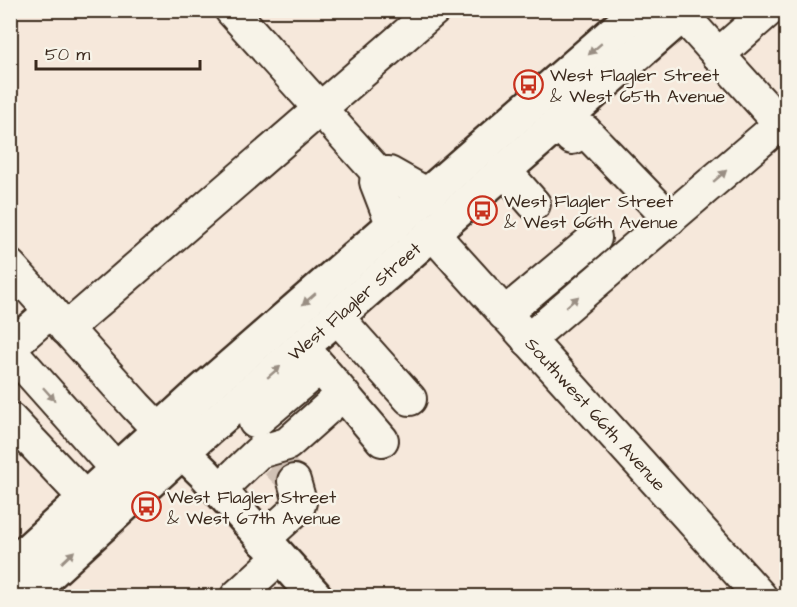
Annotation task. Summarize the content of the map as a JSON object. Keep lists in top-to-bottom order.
{
  "streets": {
    "main road": ["West Flagler Street"],
    "street": ["Southwest 66th Avenue"]
  },
  "crossings": [
    ["West Flagler Street", "Southwest 66th Avenue"]
  ],
  "places": {
    "bus stop": ["West Flagler Street & West 65th Avenue", "West Flagler Street & West 66th Avenue", "West Flagler Street & West 67th Avenue"]
  },
  "scale_bar": "50 m"
}
